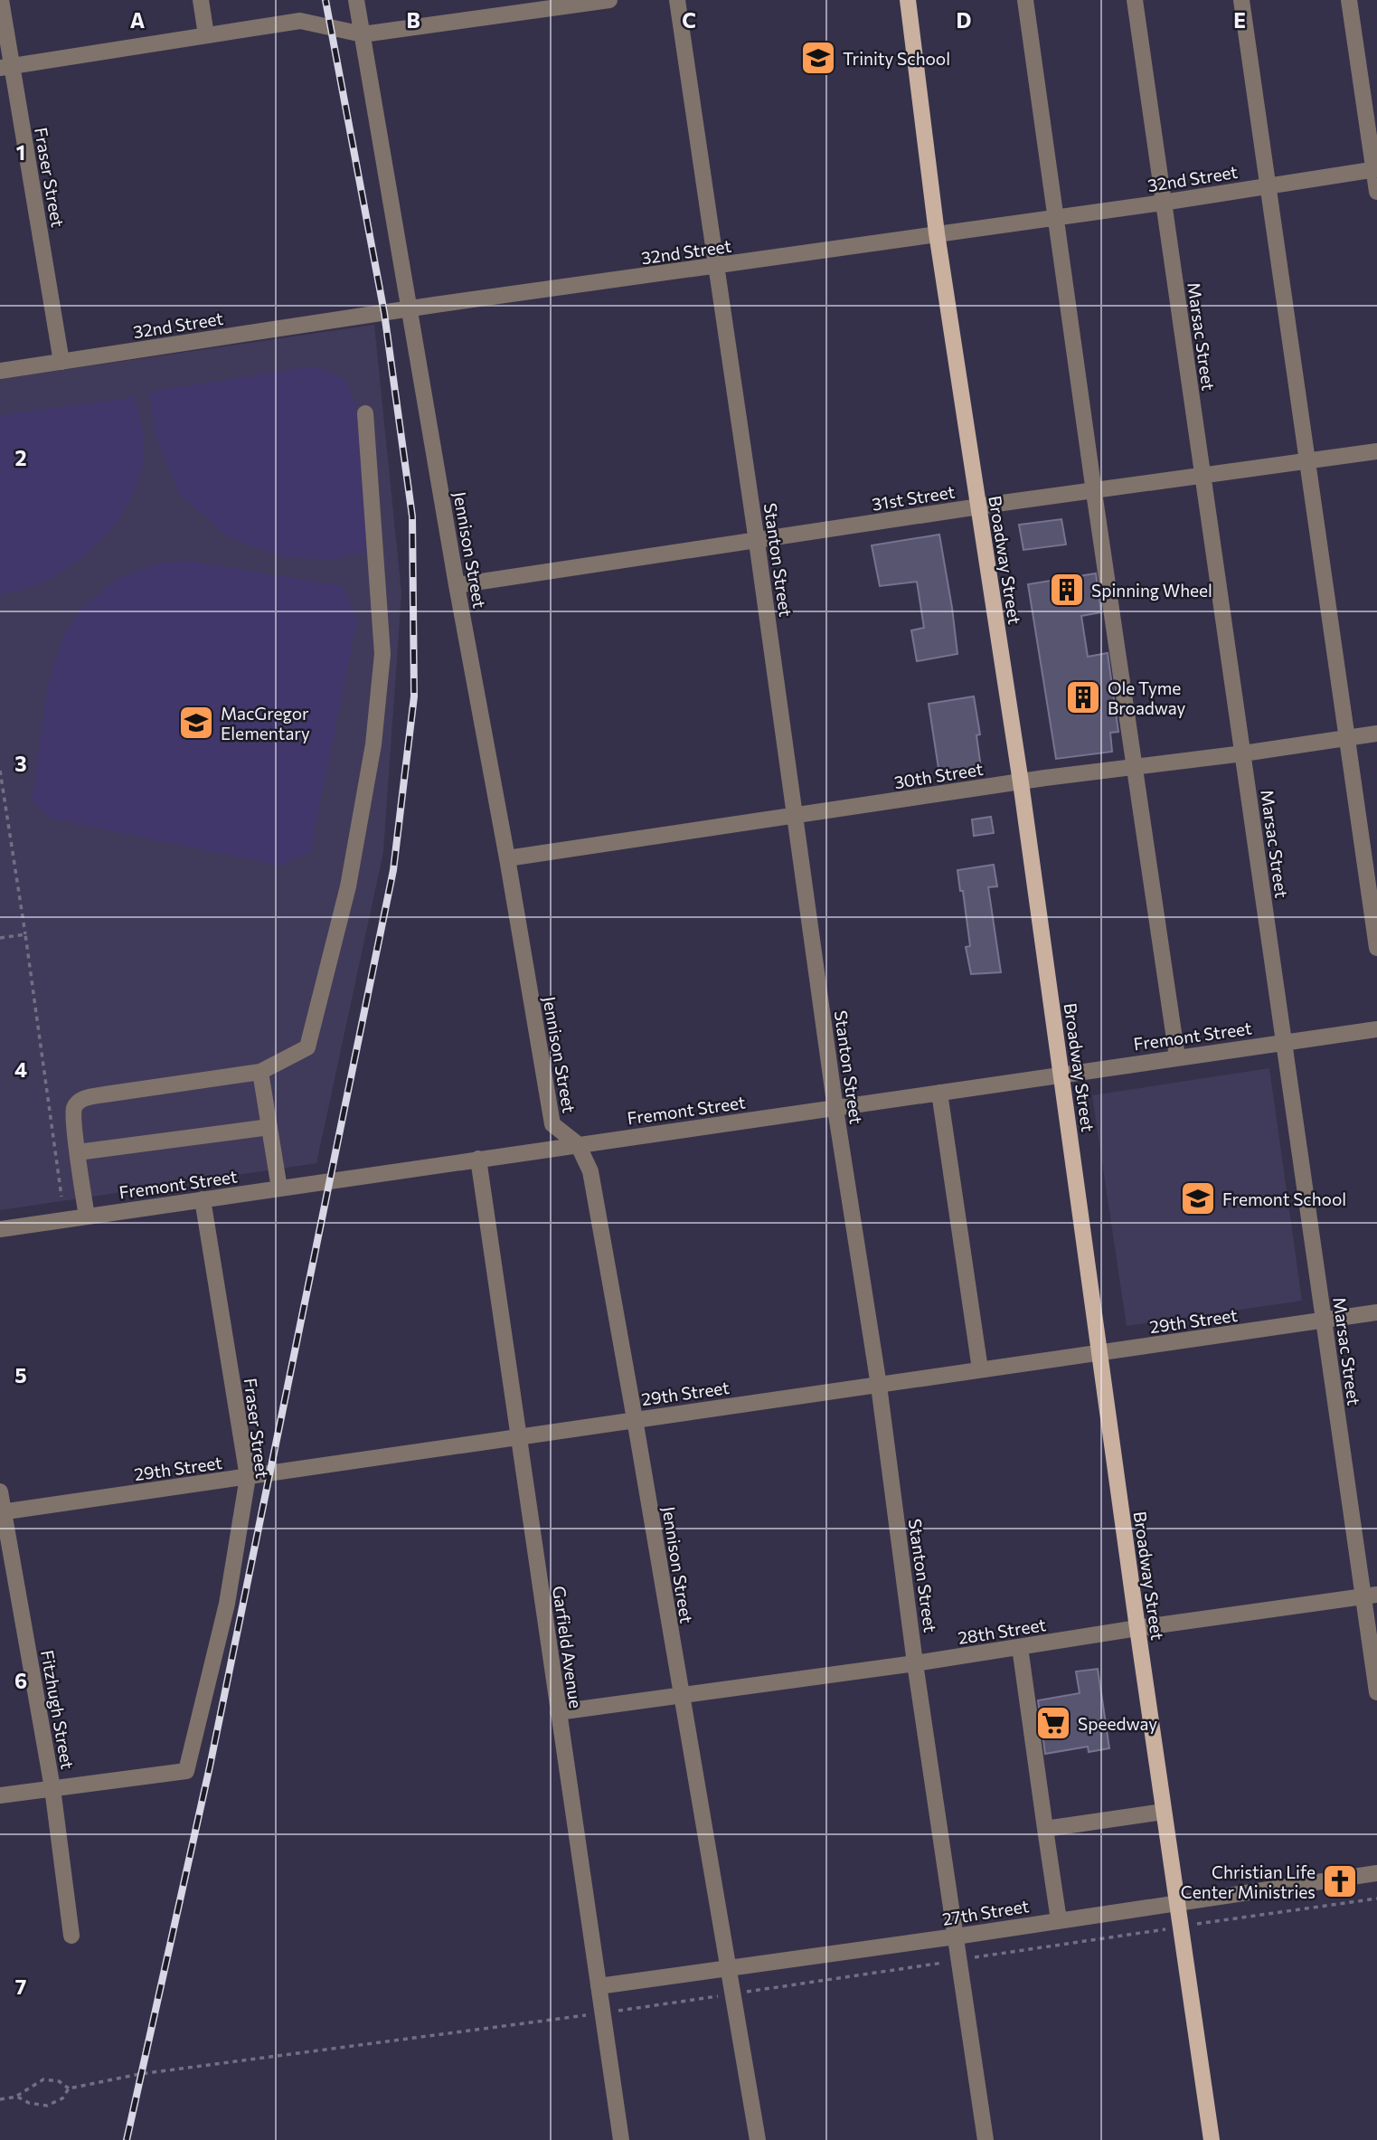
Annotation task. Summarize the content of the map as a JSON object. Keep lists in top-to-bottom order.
{
  "streets": {
    "main road": ["Broadway Street"],
    "street": [
      "Fraser Street",
      "32nd Street",
      "Marsac Street",
      "31st Street",
      "Jennison Street",
      "Stanton Street",
      "30th Street",
      "Fremont Street",
      "29th Street",
      "28th Street",
      "Garfield Avenue",
      "Fitzhugh Street",
      "27th Street"
    ]
  },
  "crossings": [
    ["Fraser Street", "32nd Street"],
    ["Fraser Street", "Fremont Street"],
    ["Fraser Street", "29th Street"],
    ["Fraser Street", "Fitzhugh Street"],
    ["32nd Street", "Marsac Street"],
    ["32nd Street", "Jennison Street"],
    ["32nd Street", "Stanton Street"],
    ["32nd Street", "Broadway Street"],
    ["Marsac Street", "31st Street"],
    ["Marsac Street", "30th Street"],
    ["Marsac Street", "Fremont Street"],
    ["Marsac Street", "29th Street"],
    ["Marsac Street", "28th Street"],
    ["31st Street", "Jennison Street"],
    ["31st Street", "Stanton Street"],
    ["31st Street", "Broadway Street"],
    ["Jennison Street", "30th Street"],
    ["Jennison Street", "Fremont Street"],
    ["Jennison Street", "29th Street"],
    ["Jennison Street", "28th Street"],
    ["Jennison Street", "27th Street"],
    ["Stanton Street", "30th Street"],
    ["Stanton Street", "Fremont Street"],
    ["Stanton Street", "29th Street"],
    ["Stanton Street", "28th Street"],
    ["Stanton Street", "27th Street"],
    ["Broadway Street", "30th Street"],
    ["Broadway Street", "Fremont Street"],
    ["Broadway Street", "29th Street"],
    ["Broadway Street", "28th Street"],
    ["Broadway Street", "27th Street"],
    ["Fremont Street", "Garfield Avenue"],
    ["29th Street", "Garfield Avenue"],
    ["29th Street", "Fitzhugh Street"],
    ["28th Street", "Garfield Avenue"],
    ["Garfield Avenue", "27th Street"]
  ],
  "places": {
    "school or university": ["Trinity School", "MacGregor Elementary", "Fremont School"],
    "building": ["Spinning Wheel", "Ole Tyme Broadway"],
    "supermarket": ["Speedway"],
    "church": ["Christian Life Center Ministries"]
  },
  "grid": {
    "columns": [
      "A",
      "B",
      "C",
      "D",
      "E"
    ],
    "rows": [
      "1",
      "2",
      "3",
      "4",
      "5",
      "6",
      "7"
    ]
  }
}
